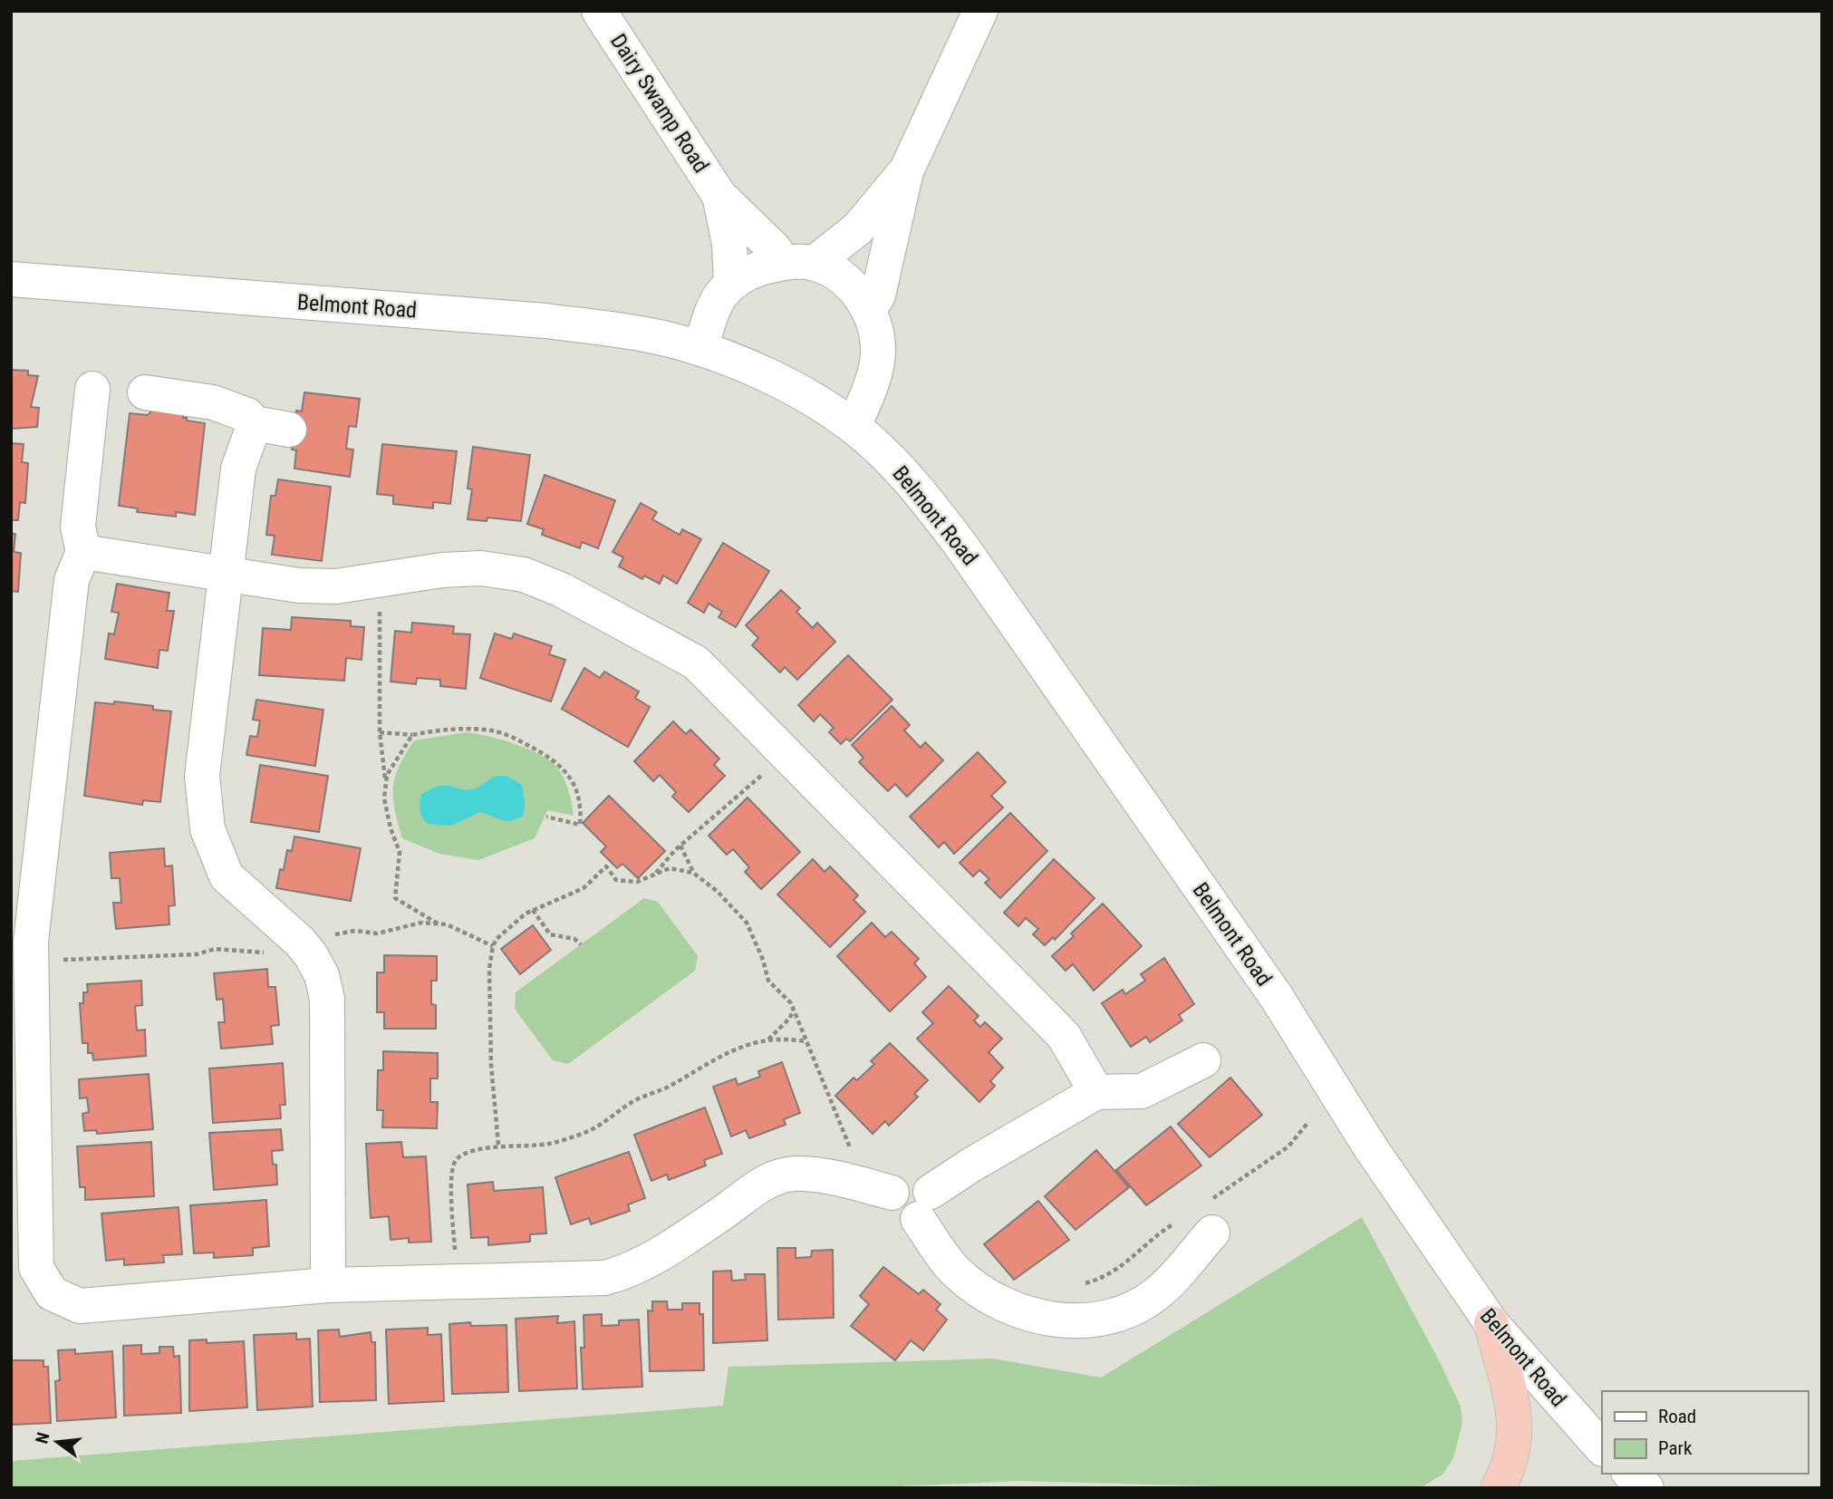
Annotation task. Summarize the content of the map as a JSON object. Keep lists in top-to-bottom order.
{
  "streets": {
    "street": ["Dairy Swamp Road", "Belmont Road"]
  },
  "legend": ["Road", "Park"],
  "north": "left"
}
